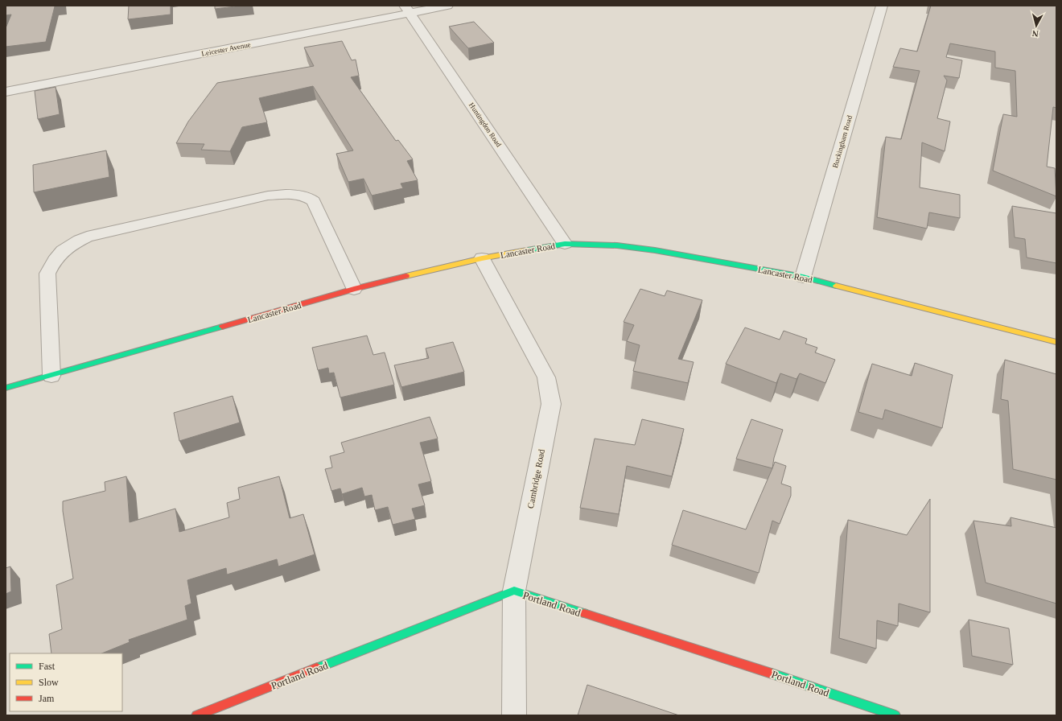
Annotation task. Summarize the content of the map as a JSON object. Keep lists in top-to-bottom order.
{
  "streets": {
    "street": [
      "Leicester Avenue",
      "Huntingdon Road",
      "Buckingham Road",
      "Lancaster Road",
      "Cambridge Road",
      "Portland Road"
    ]
  },
  "crossings": [
    ["Leicester Avenue", "Huntingdon Road"],
    ["Huntingdon Road", "Lancaster Road"],
    ["Buckingham Road", "Lancaster Road"],
    ["Lancaster Road", "Cambridge Road"],
    ["Cambridge Road", "Portland Road"]
  ],
  "legend": ["Fast", "Slow", "Jam"],
  "north": "bottom"
}
